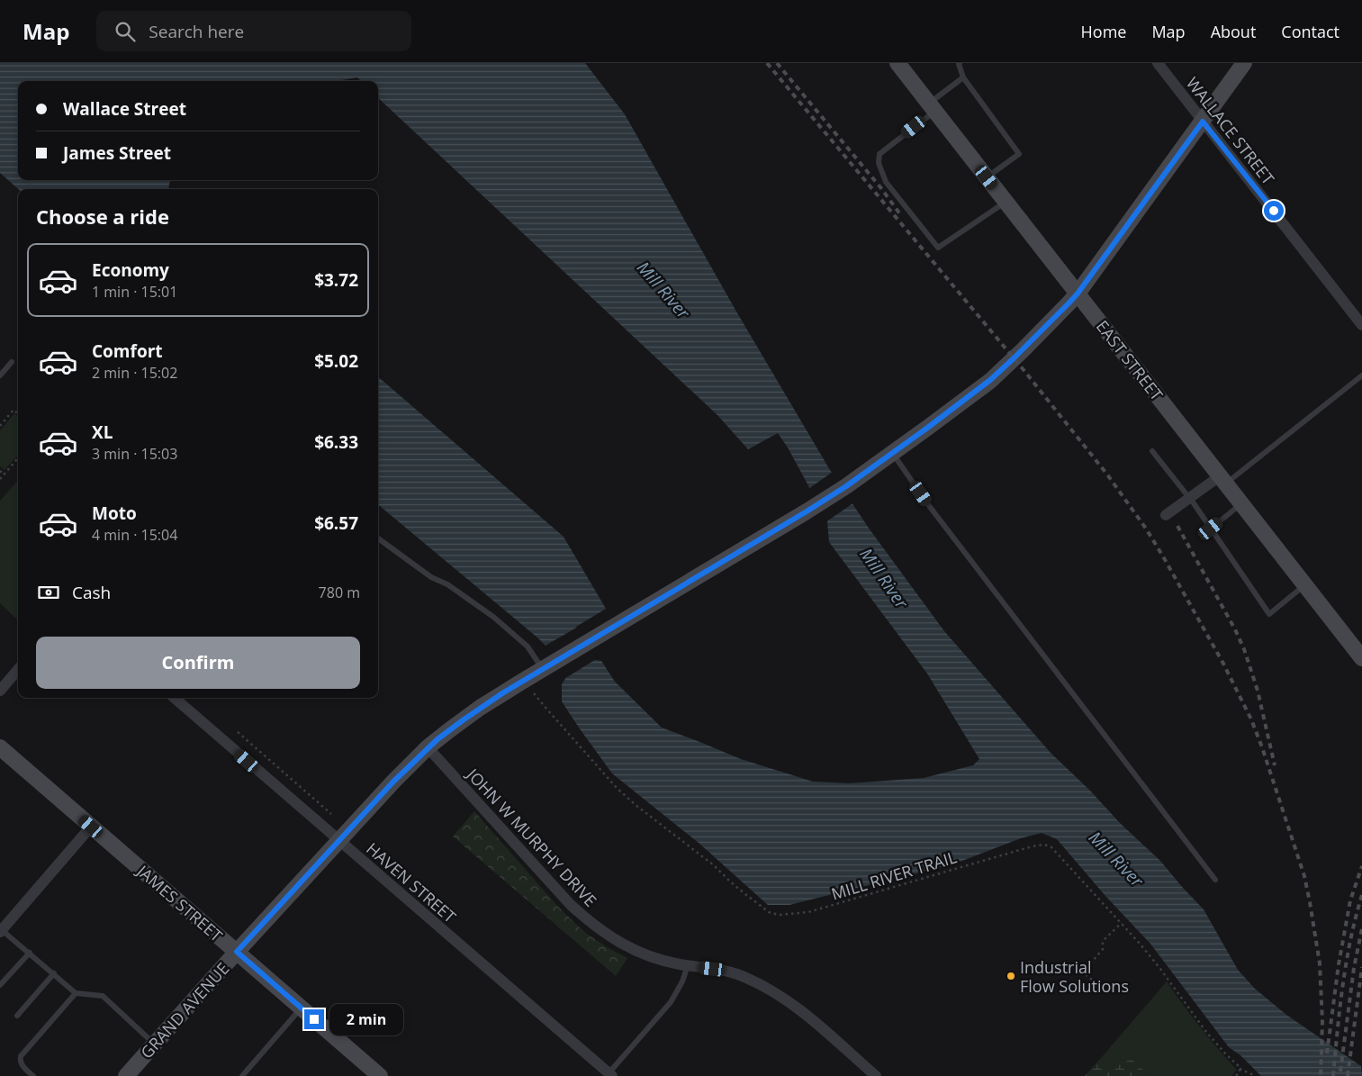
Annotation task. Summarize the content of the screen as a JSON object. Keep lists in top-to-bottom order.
{
  "streets": {
    "main road": ["EAST STREET", "JAMES STREET", "GRAND AVENUE"],
    "street": ["WALLACE STREET", "JOHN W MURPHY DRIVE", "HAVEN STREET"],
    "path": ["MILL RIVER TRAIL"]
  },
  "crossings": [
    ["WALLACE STREET", "GRAND AVENUE"],
    ["EAST STREET", "GRAND AVENUE"],
    ["JOHN W MURPHY DRIVE", "GRAND AVENUE"],
    ["HAVEN STREET", "GRAND AVENUE"],
    ["JAMES STREET", "GRAND AVENUE"]
  ],
  "water": ["Mill River"],
  "places": ["Industrial Flow Solutions"],
  "page": {
    "header": "Map",
    "search": "Search here",
    "nav": [
      "Home",
      "Map",
      "About",
      "Contact"
    ],
    "banner": ["Wallace Street", "James Street"],
    "heading": "Choose a ride",
    "list": [
      {
        "name": "Economy",
        "note": "1 min · 15:01",
        "value": "$3.72"
      },
      {
        "name": "Comfort",
        "note": "2 min · 15:02",
        "value": "$5.02"
      },
      {
        "name": "XL",
        "note": "3 min · 15:03",
        "value": "$6.33"
      },
      {
        "name": "Moto",
        "note": "4 min · 15:04",
        "value": "$6.57"
      }
    ],
    "pay": ["Cash", "780 m"],
    "buttons": "Confirm",
    "bubble": "2 min"
  }
}
